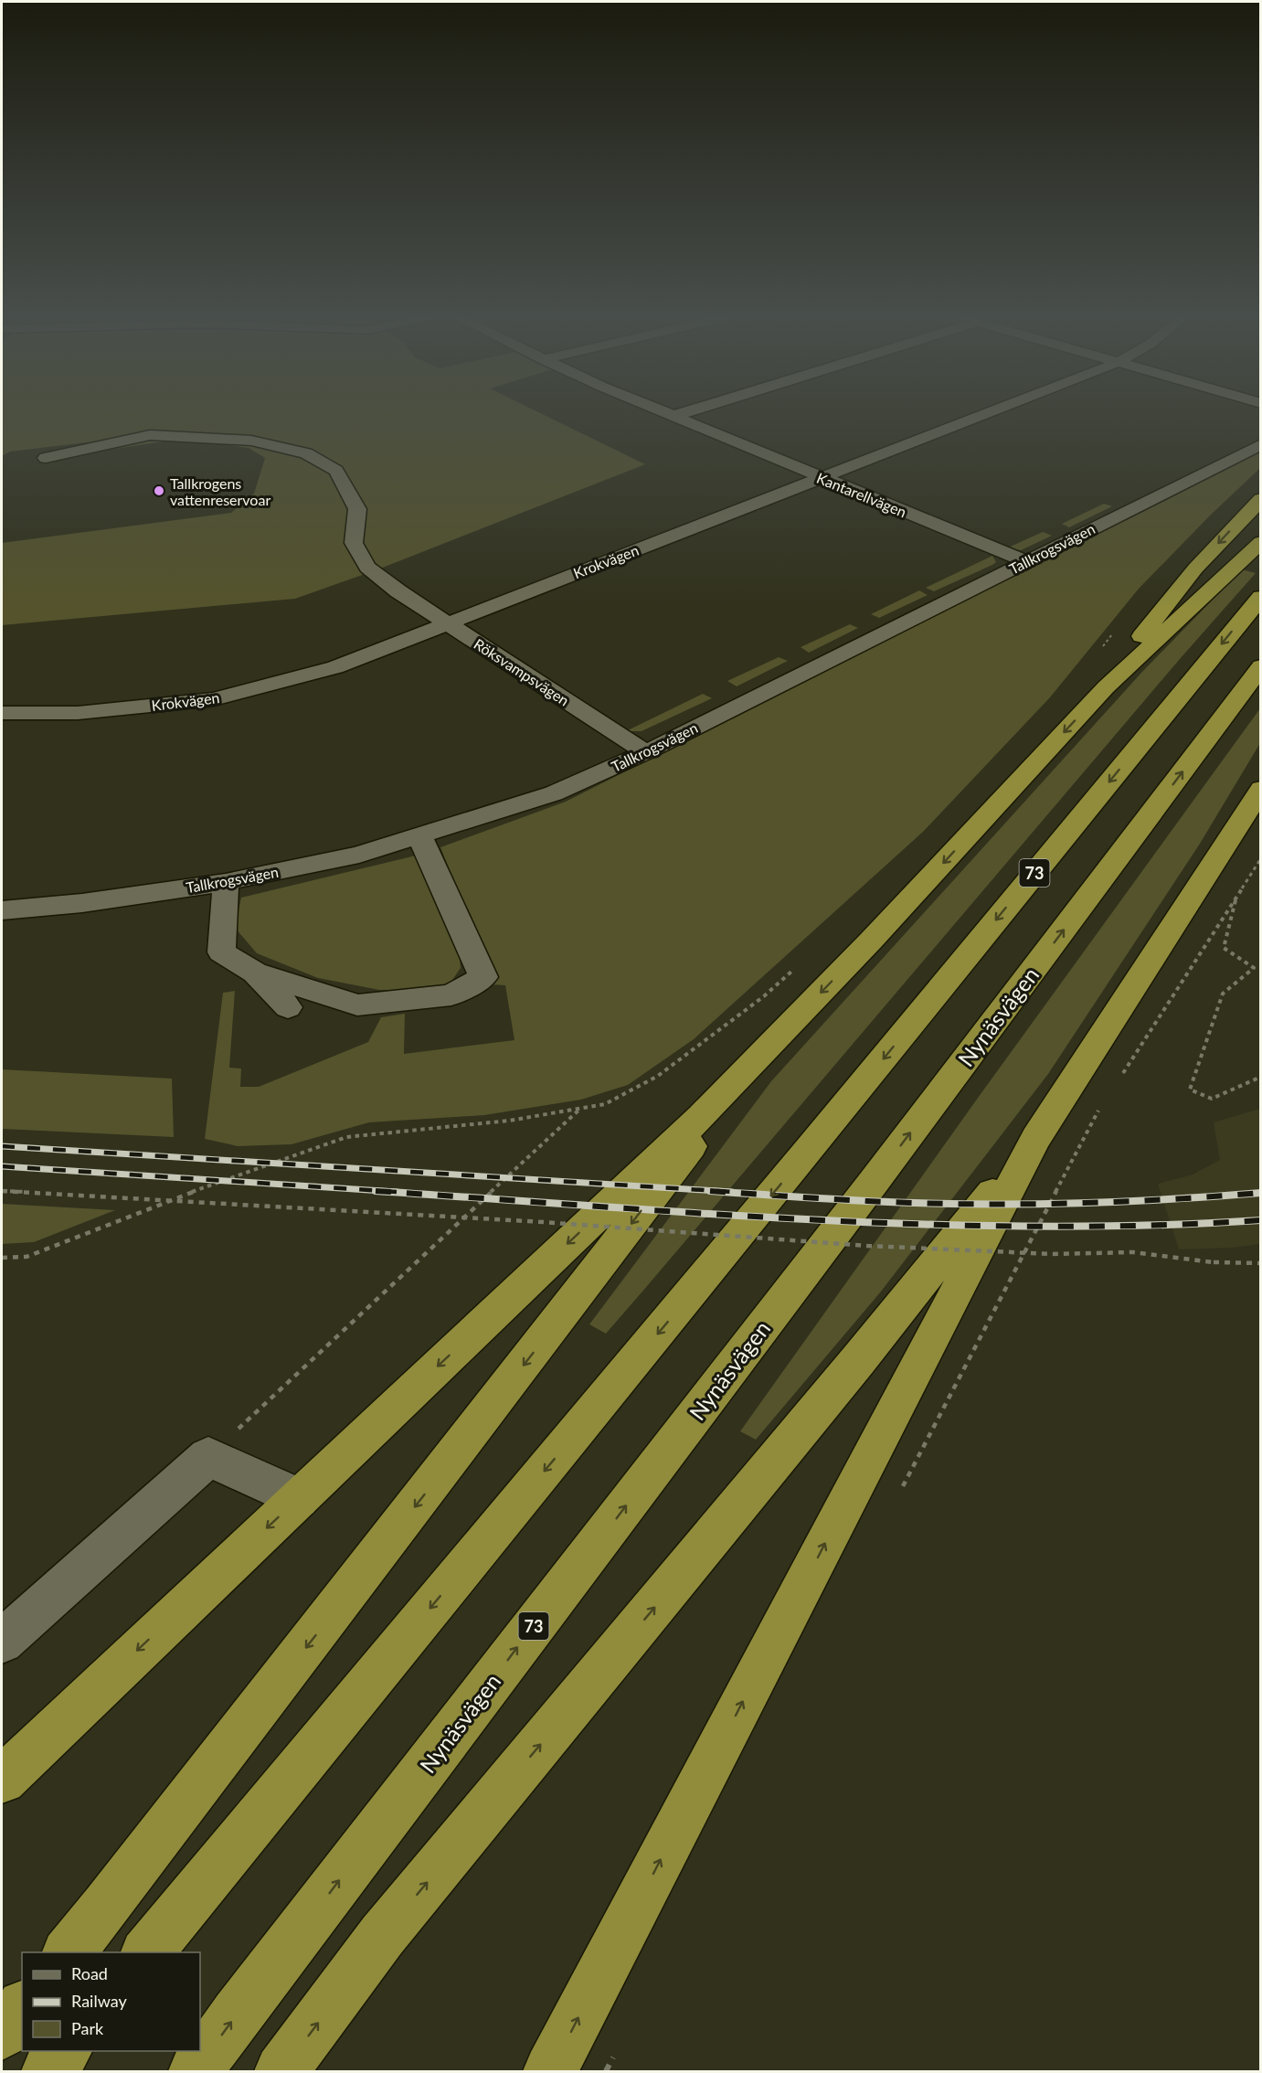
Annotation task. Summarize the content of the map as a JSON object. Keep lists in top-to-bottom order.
{
  "streets": {
    "highway": ["73", "Nynäsvägen"],
    "street": [
      "Kantarellvägen",
      "Tallkrogsvägen",
      "Krokvägen",
      "Röksvampsvägen"
    ]
  },
  "crossings": [
    ["Kantarellvägen", "Tallkrogsvägen"],
    ["Kantarellvägen", "Krokvägen"],
    ["Tallkrogsvägen", "Röksvampsvägen"],
    ["Krokvägen", "Röksvampsvägen"]
  ],
  "places": ["Tallkrogens vattenreservoar"],
  "legend": ["Road", "Railway", "Park"]
}
